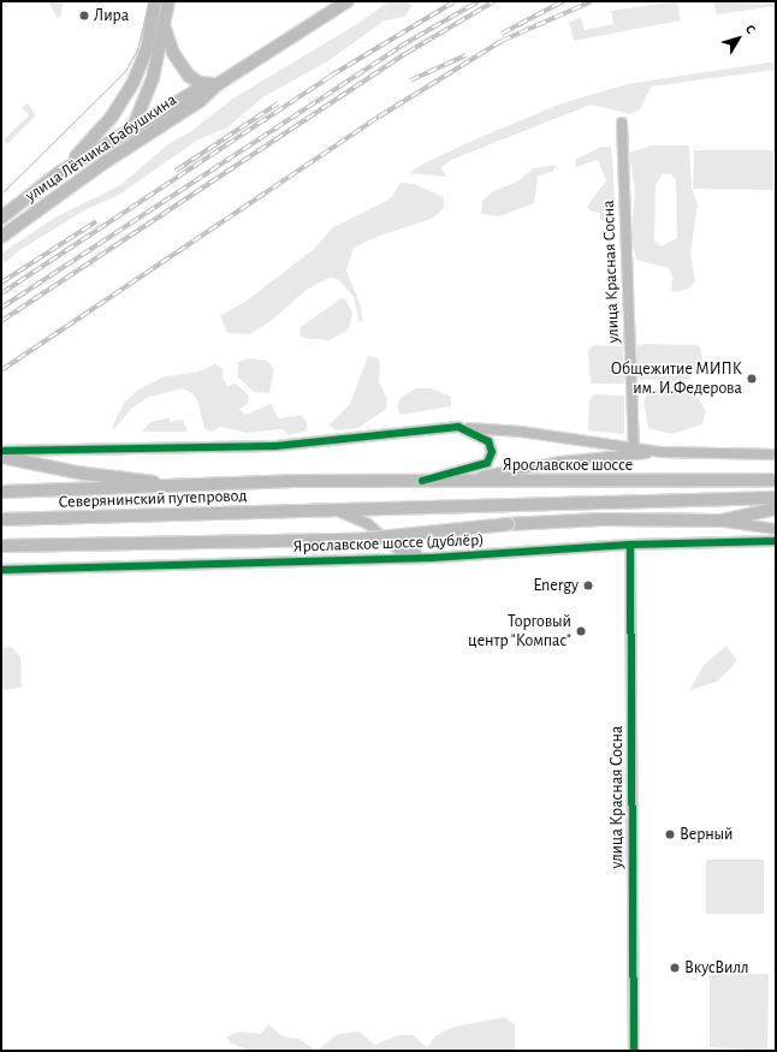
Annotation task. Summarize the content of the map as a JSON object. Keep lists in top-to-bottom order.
{
  "streets": {
    "main road": ["улица Лётчика Бабушкина", "Ярославское шоссе", "Северянинский путепровод"],
    "street": ["улица Красная Сосна", "Ярославское шоссе (дублёр)"]
  },
  "crossings": [
    ["улица Красная Сосна", "Ярославское шоссе (дублёр)"],
    ["Ярославское шоссе", "Северянинский путепровод"]
  ],
  "places": [
    "Лира",
    "Общежитие МИПК им. И.Федерова",
    "Energy",
    "Торговый центр \"Компас\"",
    "Верный",
    "ВкусВилл"
  ],
  "north": "top right"
}
